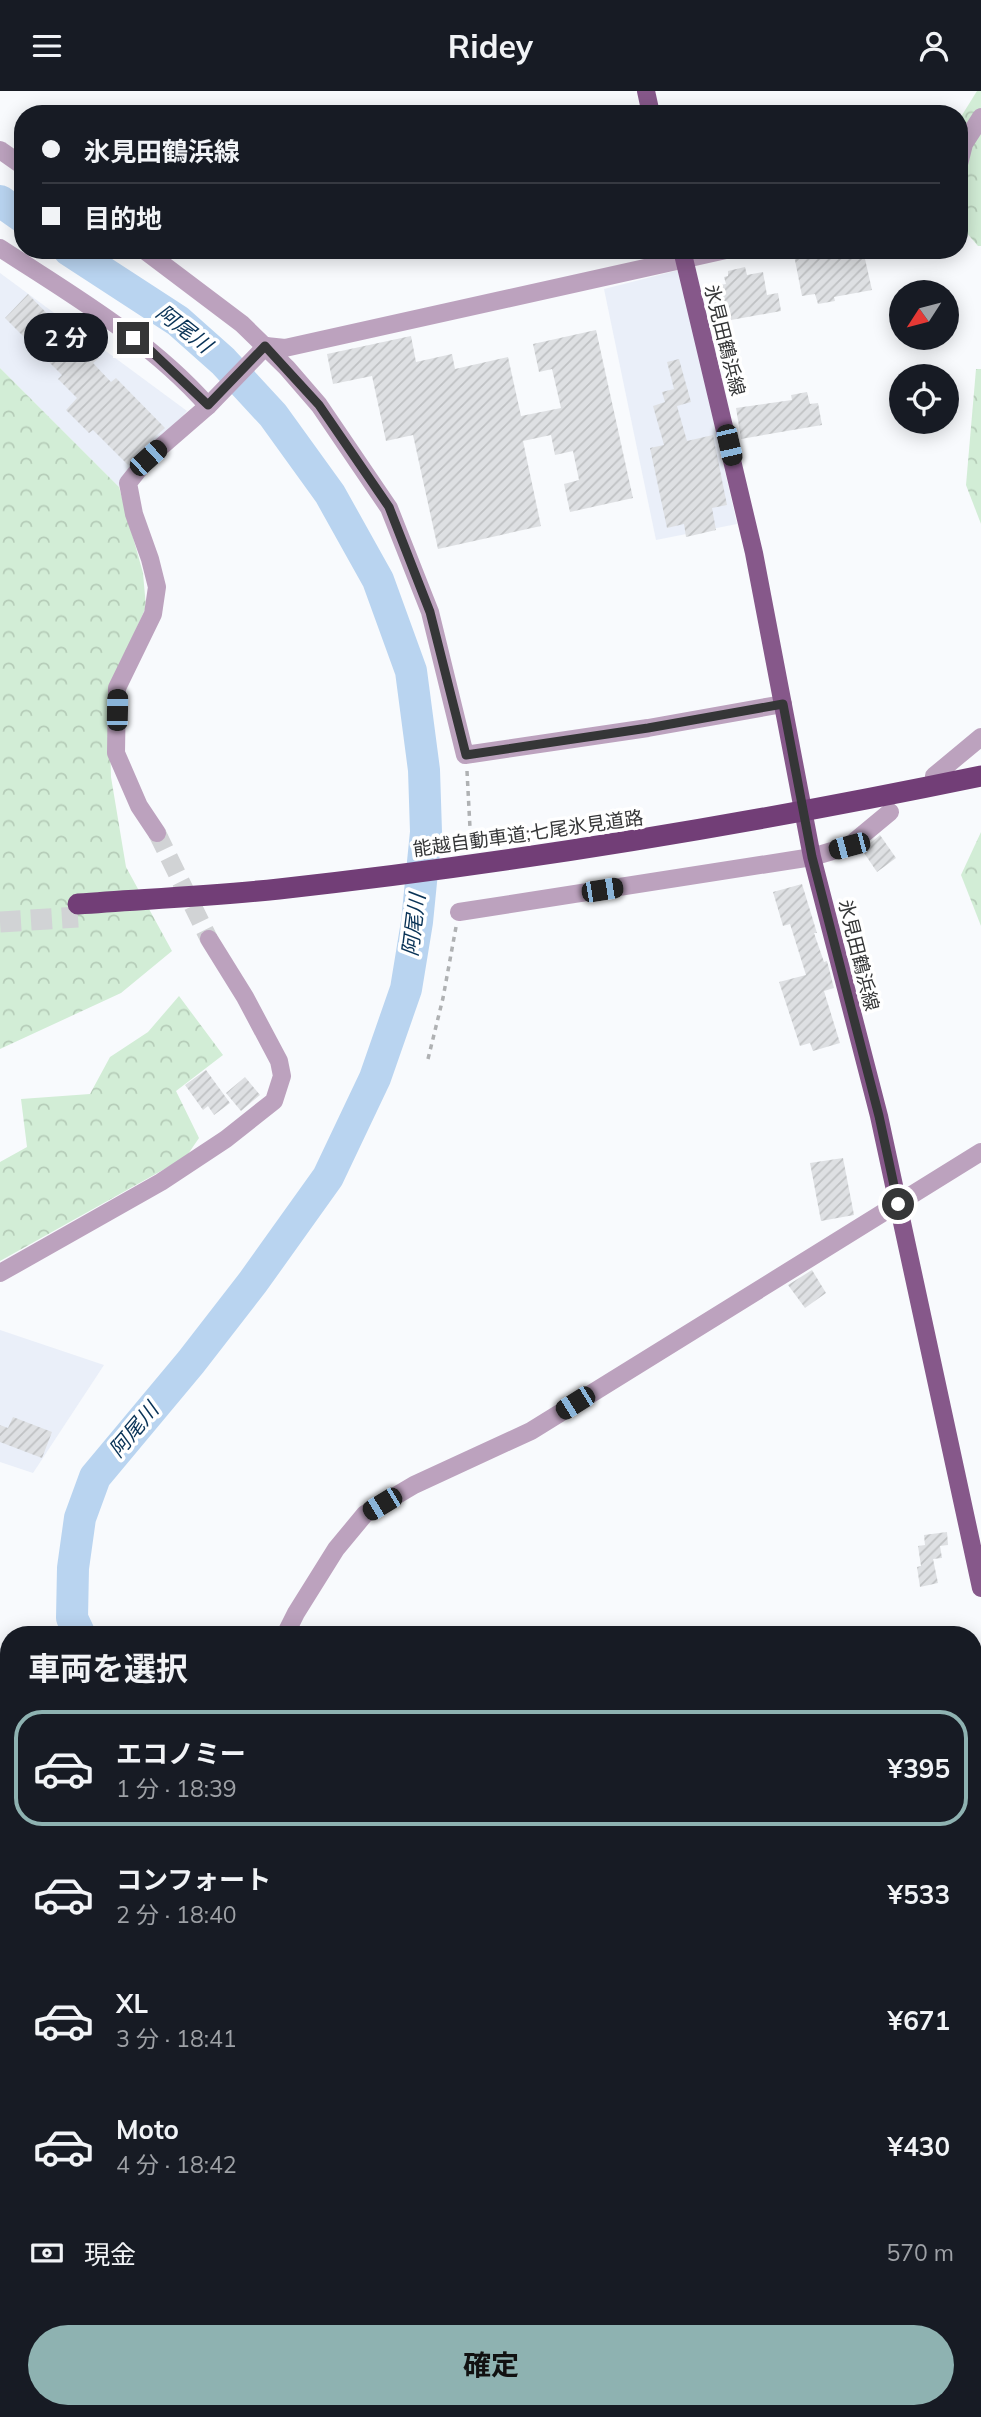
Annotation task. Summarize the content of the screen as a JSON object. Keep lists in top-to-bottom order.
{
  "streets": {
    "highway": ["能越自動車道;七尾氷見道路"],
    "main road": ["氷見田鶴浜線"]
  },
  "water": ["阿尾川"],
  "north": "bottom left",
  "page": {
    "header": "Ridey",
    "banner": ["氷見田鶴浜線", "目的地"],
    "bubble": "2 分",
    "heading": "車両を選択",
    "list": [
      {
        "name": "エコノミー",
        "note": "1 分 · 18:39",
        "value": "¥395"
      },
      {
        "name": "コンフォート",
        "note": "2 分 · 18:40",
        "value": "¥533"
      },
      {
        "name": "XL",
        "note": "3 分 · 18:41",
        "value": "¥671"
      },
      {
        "name": "Moto",
        "note": "4 分 · 18:42",
        "value": "¥430"
      }
    ],
    "pay": ["現金", "570 m"],
    "buttons": "確定"
  }
}
